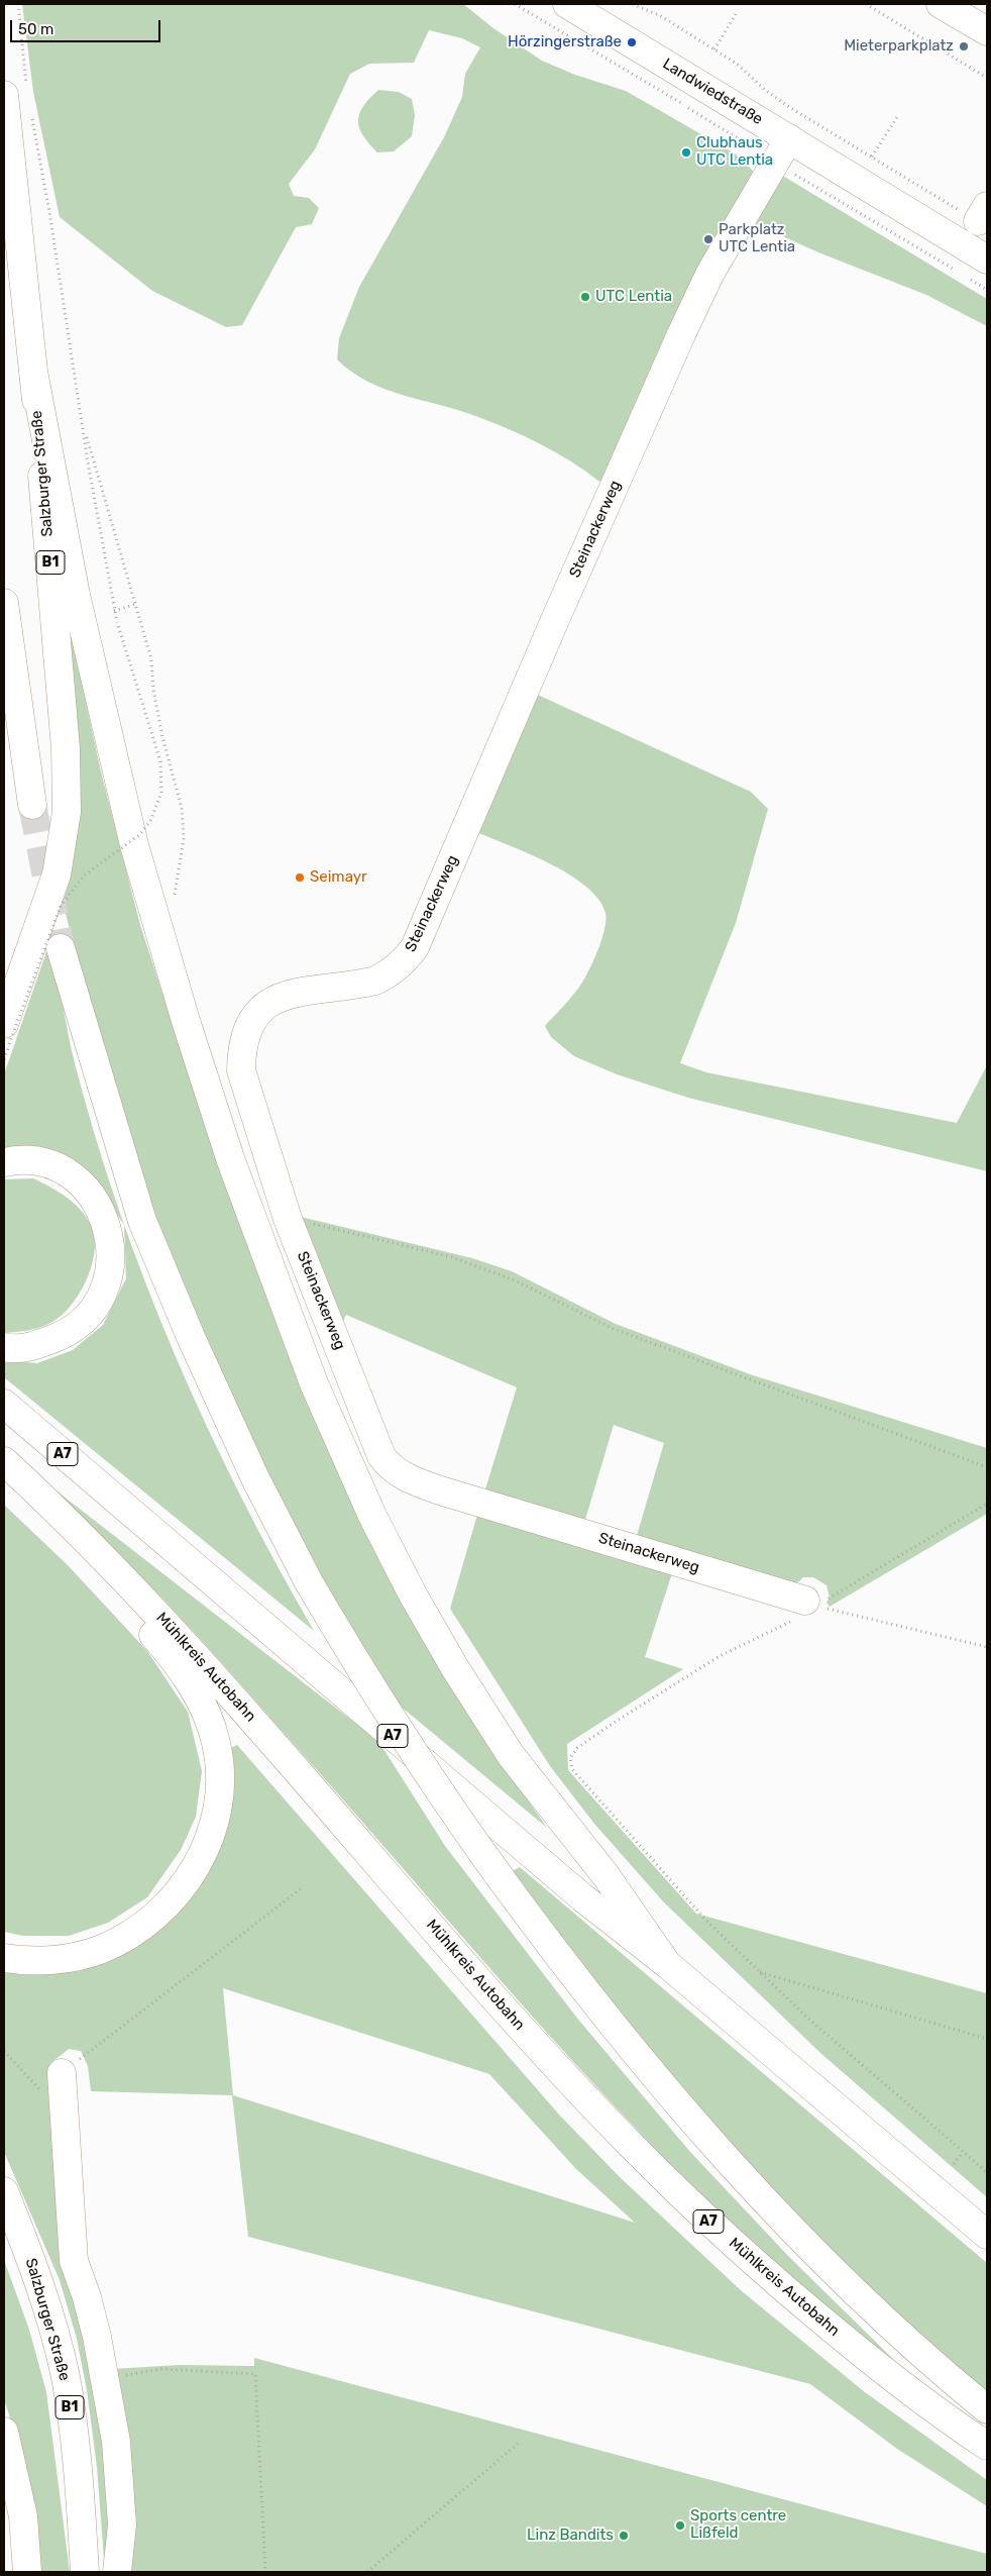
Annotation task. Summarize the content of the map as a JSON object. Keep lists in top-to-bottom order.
{
  "streets": {
    "main road": [
      "Landwiedstraße",
      "Salzburger Straße",
      "Steinackerweg",
      "B1",
      "A7",
      "Mühlkreis Autobahn"
    ]
  },
  "crossings": [
    ["Landwiedstraße", "Steinackerweg"]
  ],
  "places": [
    "Hörzingerstraße",
    "Mieterparkplatz",
    "Clubhaus UTC Lentia",
    "Parkplatz UTC Lentia",
    "UTC Lentia",
    "Seimayr",
    "Sports centre Lißfeld",
    "Linz Bandits"
  ],
  "scale_bar": "50 m"
}
